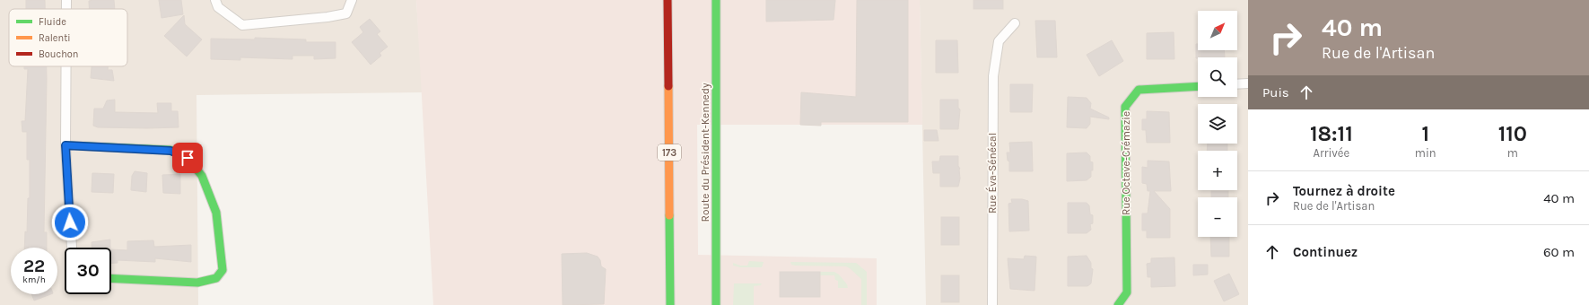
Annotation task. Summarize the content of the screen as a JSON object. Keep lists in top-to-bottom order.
{
  "streets": {
    "street": [
      "173",
      "Route du Président-Kennedy",
      "Rue Octave-Crémazie",
      "Rue Éva-Sénécal"
    ]
  },
  "legend": ["Fluide", "Ralenti", "Bouchon"],
  "north": "top right",
  "page": {
    "turn": ["40 m", "Rue de l'Artisan"],
    "map_buttons": ["+", "−"],
    "then": "Puis",
    "eta": [
      "18:11",
      "Arrivée",
      "1",
      "min",
      "110",
      "m"
    ],
    "list": [
      {
        "name": "Tournez à droite",
        "note": "Rue de l'Artisan",
        "value": "40 m"
      },
      {
        "name": "Continuez",
        "value": "60 m"
      }
    ],
    "speed": "22 km/h",
    "limit": "30"
  }
}
